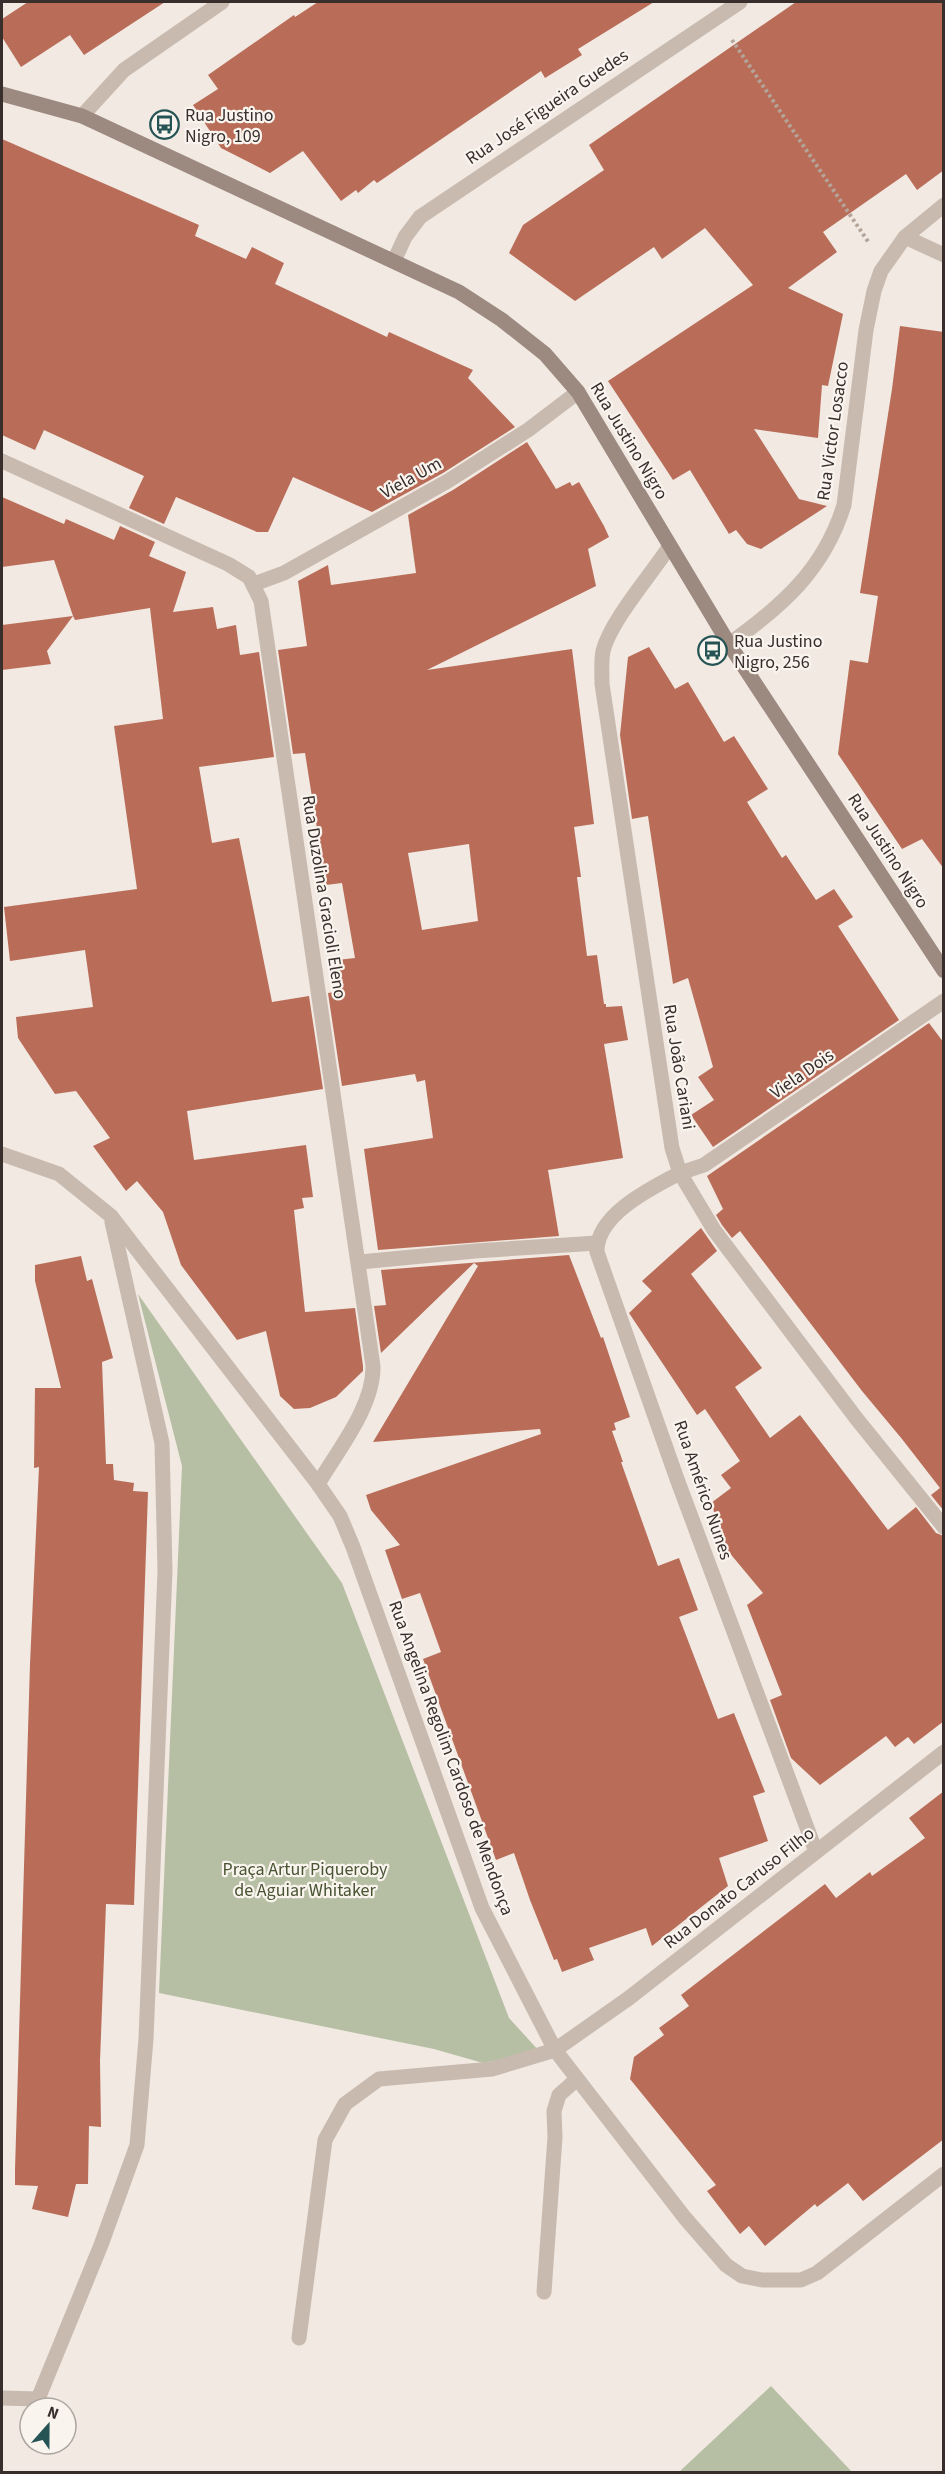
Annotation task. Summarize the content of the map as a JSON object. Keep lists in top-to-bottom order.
{
  "streets": {
    "street": [
      "Rua José Figueira Guedes",
      "Rua Victor Losacco",
      "Rua Justino Nigro",
      "Viela Um",
      "Rua Duzolina Gracioli Eleno",
      "Rua João Cariani",
      "Viela Dois",
      "Rua Américo Nunes",
      "Rua Angelina Regolim Cardoso de Mendonça",
      "Rua Donato Caruso Filho"
    ]
  },
  "crossings": [
    ["Rua José Figueira Guedes", "Rua Justino Nigro"],
    ["Rua Victor Losacco", "Rua Justino Nigro"],
    ["Rua Justino Nigro", "Viela Um"],
    ["Rua Justino Nigro", "Rua João Cariani"],
    ["Viela Um", "Rua Duzolina Gracioli Eleno"],
    ["Rua Duzolina Gracioli Eleno", "Rua Angelina Regolim Cardoso de Mendonça"],
    ["Rua João Cariani", "Viela Dois"],
    ["Rua Américo Nunes", "Rua Donato Caruso Filho"],
    ["Rua Angelina Regolim Cardoso de Mendonça", "Rua Donato Caruso Filho"]
  ],
  "parks": ["Praça Artur Piqueroby de Aguiar Whitaker"],
  "places": {
    "bus stop": ["Rua Justino Nigro, 109", "Rua Justino Nigro, 256"]
  },
  "north": "top"
}
